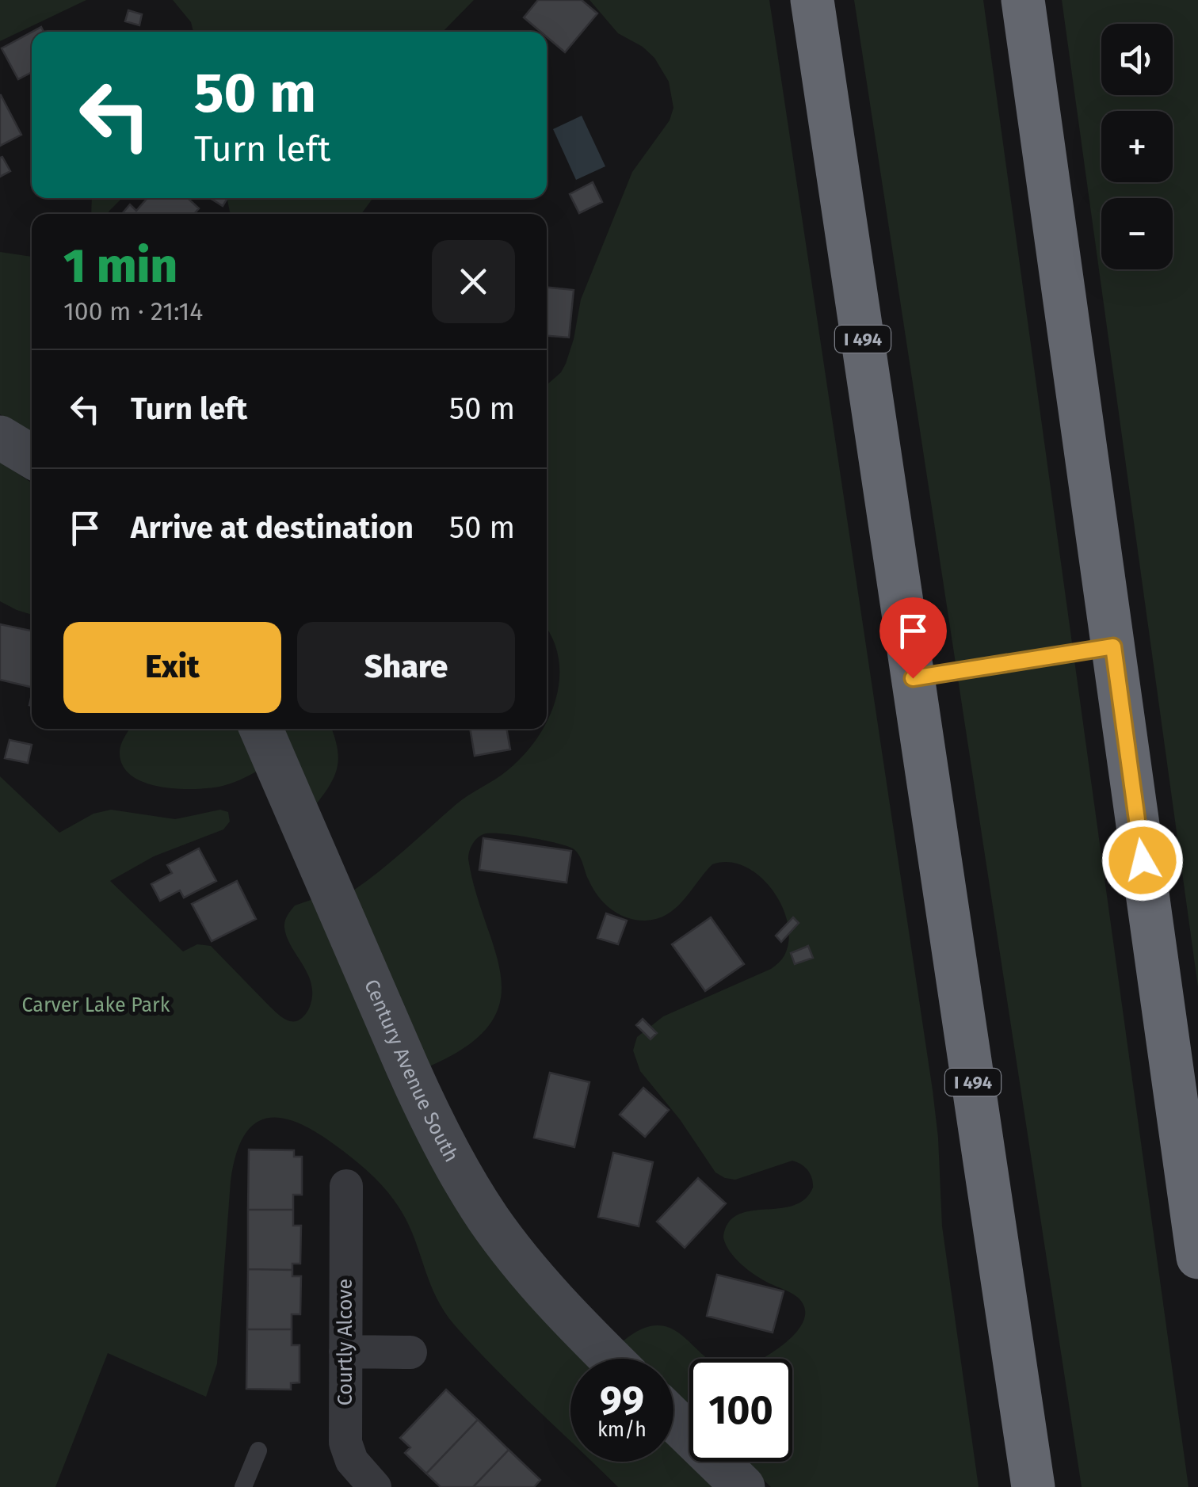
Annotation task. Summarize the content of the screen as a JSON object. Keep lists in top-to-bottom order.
{
  "streets": {
    "highway": ["I 494"],
    "street": ["Century Avenue South", "Courtly Alcove"]
  },
  "parks": ["Carver Lake Park"],
  "page": {
    "map_buttons": ["+", "−"],
    "turn": ["50 m", "Turn left"],
    "heading": ["1 min", "100 m · 21:14"],
    "list": [
      {
        "name": "Turn left",
        "value": "50 m"
      },
      {
        "name": "Arrive at destination",
        "value": "50 m"
      }
    ],
    "buttons": ["Exit", "Share"],
    "speed": "99 km/h",
    "limit": "100"
  }
}
